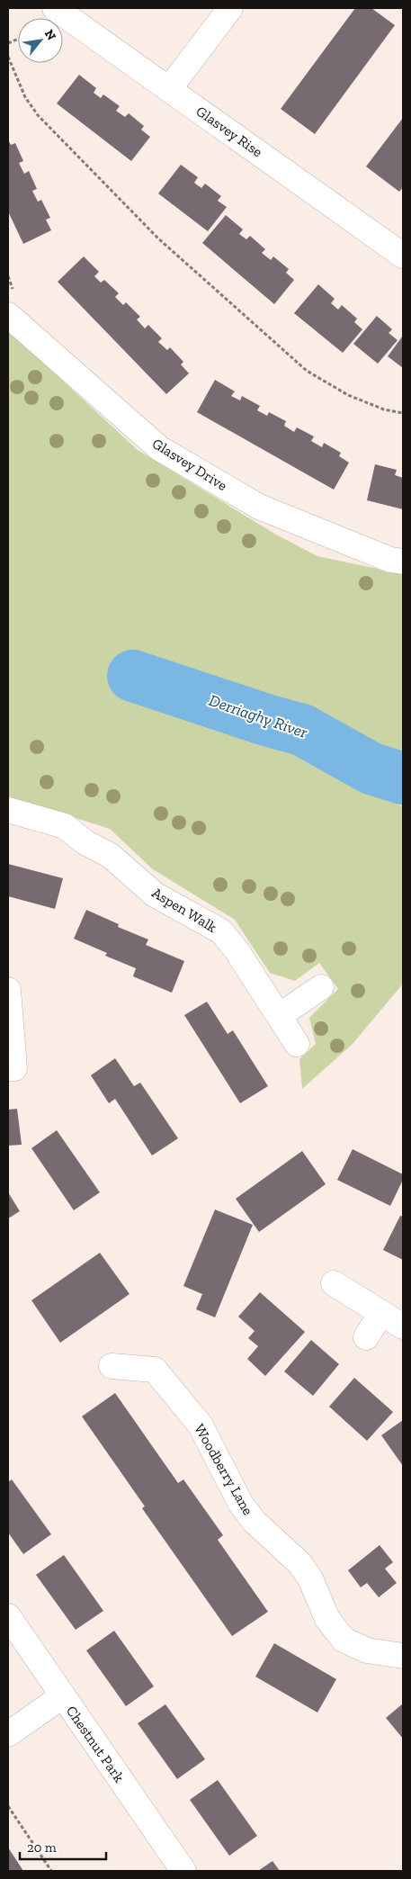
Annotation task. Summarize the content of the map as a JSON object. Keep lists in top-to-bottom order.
{
  "streets": {
    "street": [
      "Glasvey Rise",
      "Glasvey Drive",
      "Aspen Walk",
      "Woodberry Lane",
      "Chestnut Park"
    ]
  },
  "water": ["Derriaghy River"],
  "scale_bar": "20 m",
  "north": "top right"
}
